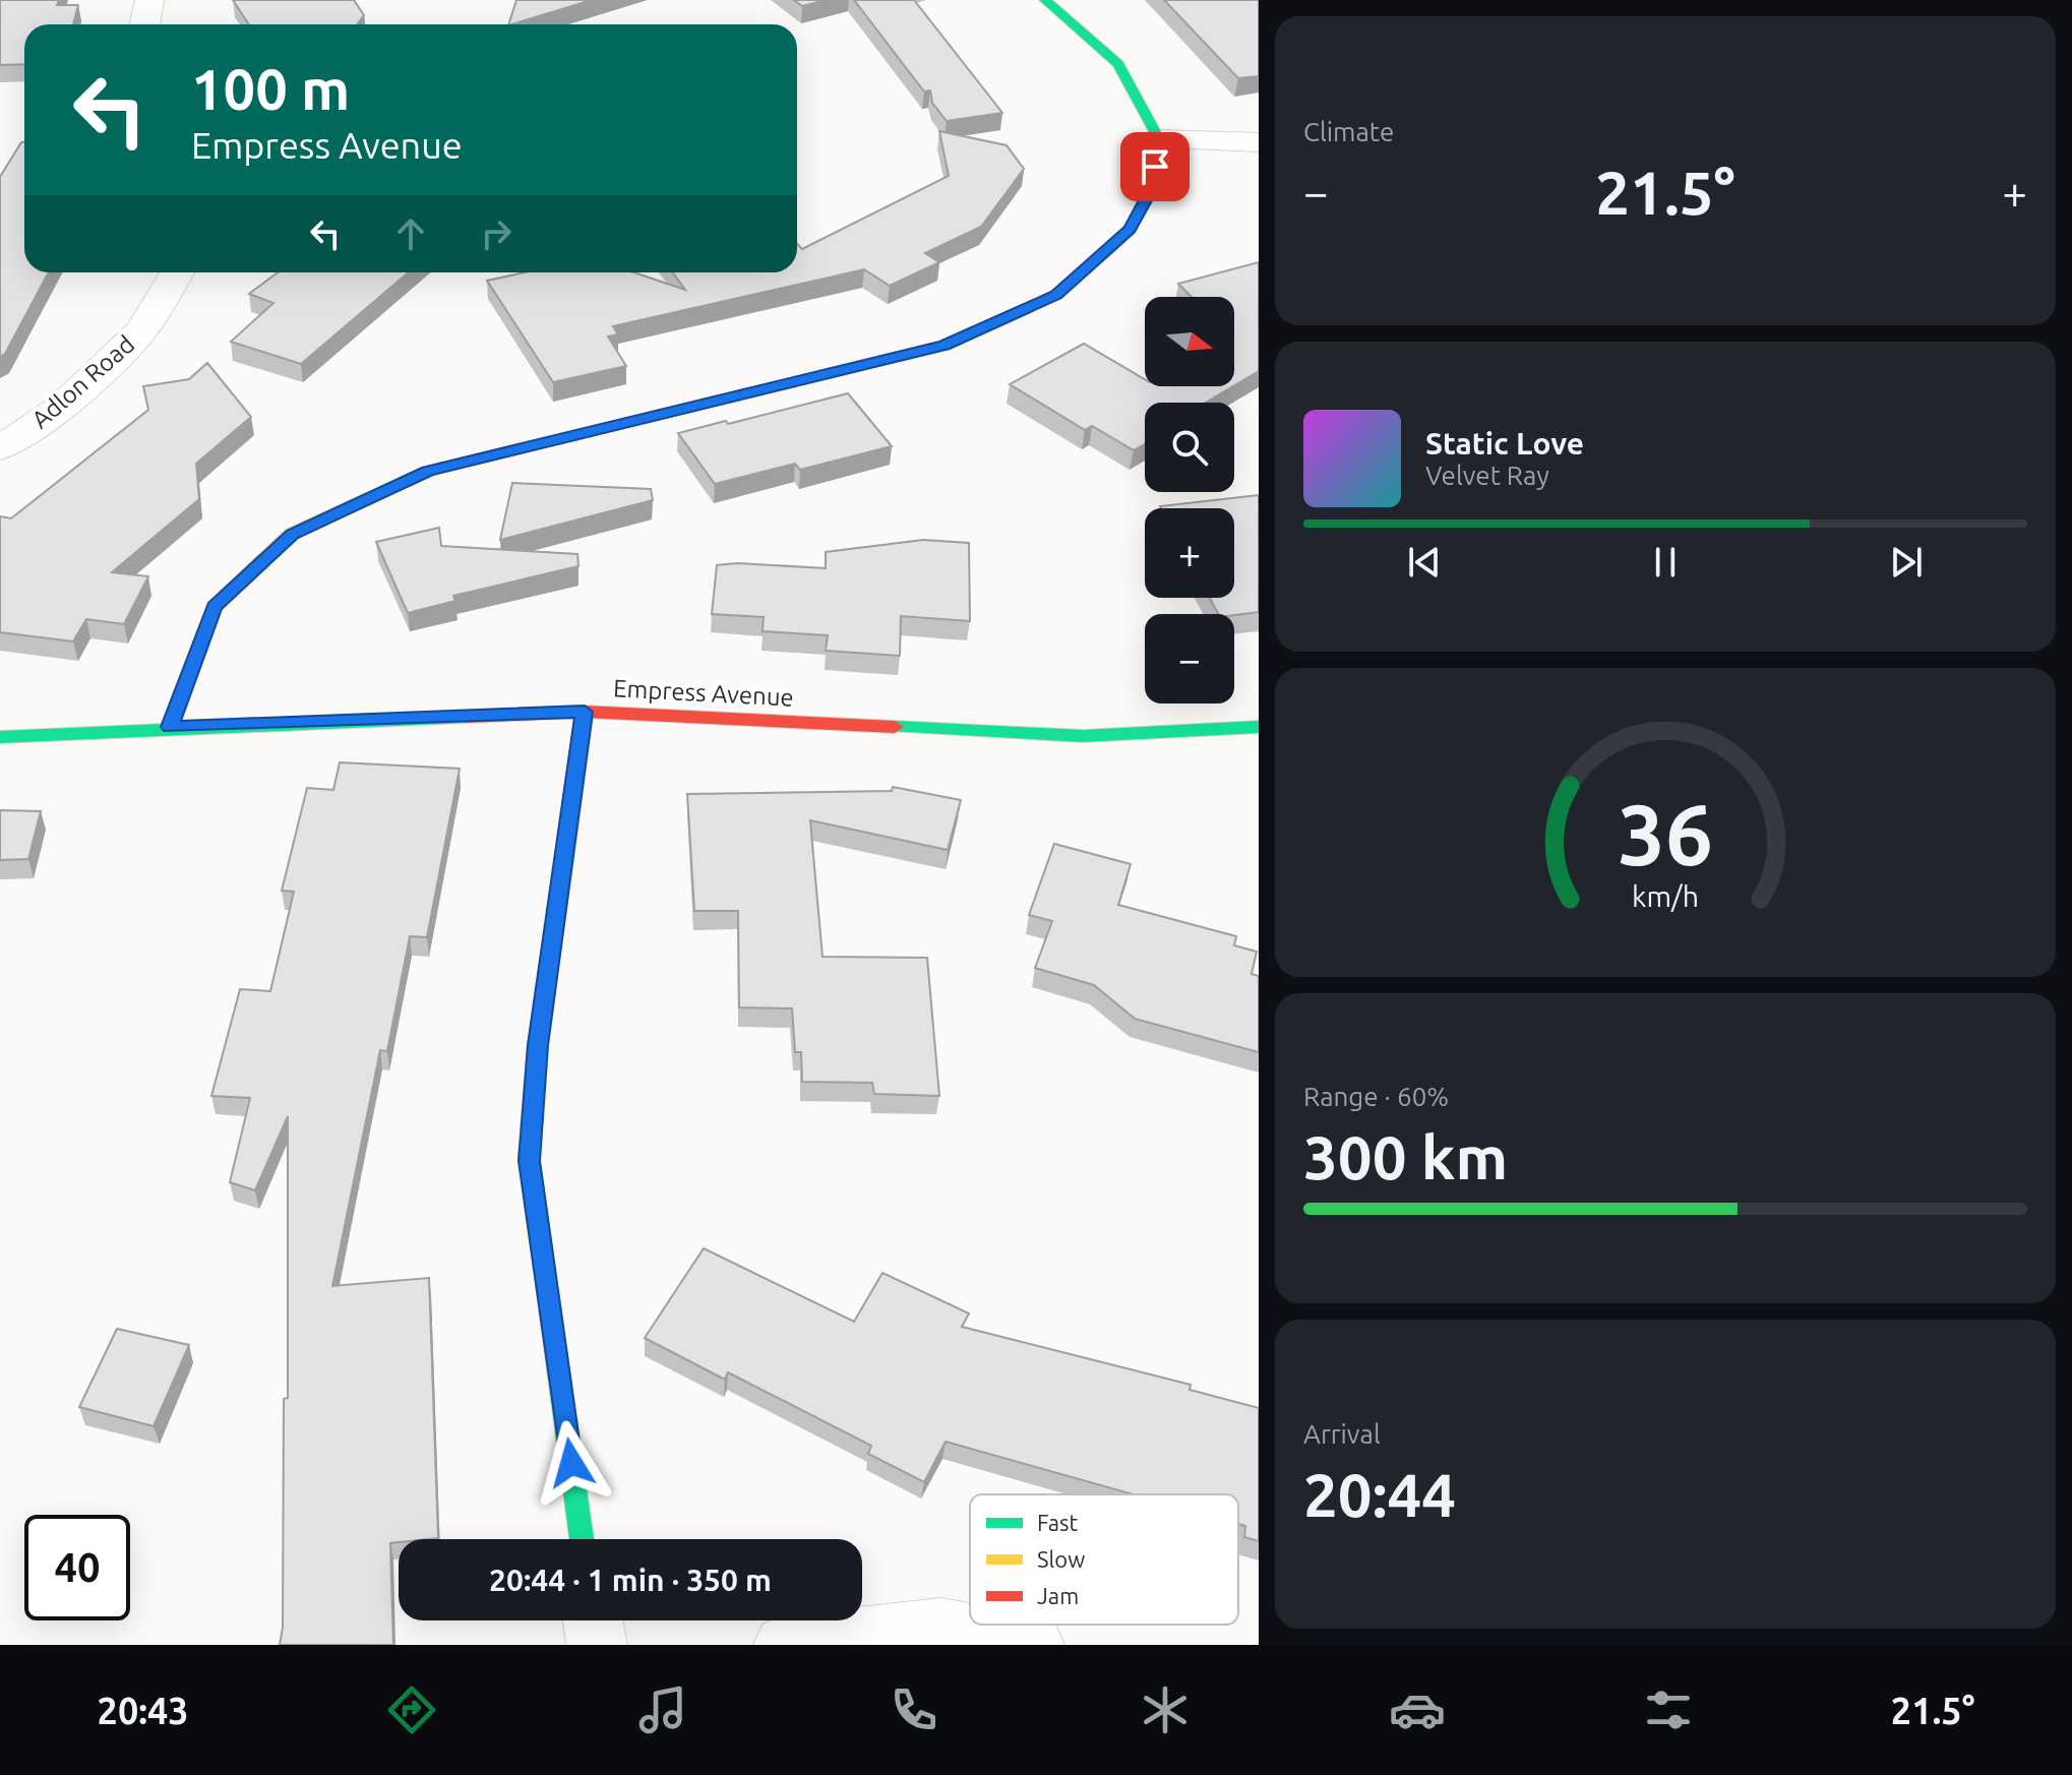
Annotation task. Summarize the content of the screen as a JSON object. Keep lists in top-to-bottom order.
{
  "streets": {
    "street": ["Adlon Road", "Empress Avenue"]
  },
  "legend": ["Fast", "Slow", "Jam"],
  "north": "right",
  "page": {
    "tile": [
      "Climate",
      ["Range · 60%", "300 km"],
      ["Arrival", "20:44"]
    ],
    "turn": ["100 m", "Empress Avenue"],
    "heat": ["−", "21.5°", "+"],
    "map_buttons": ["+", "−"],
    "song": ["Static Love", "Velvet Ray"],
    "limit": "40",
    "trip": "20:44 · 1 min · 350 m",
    "tabs": ["20:43", "21.5°"],
    "gauge": ["36", "km/h"]
  }
}
